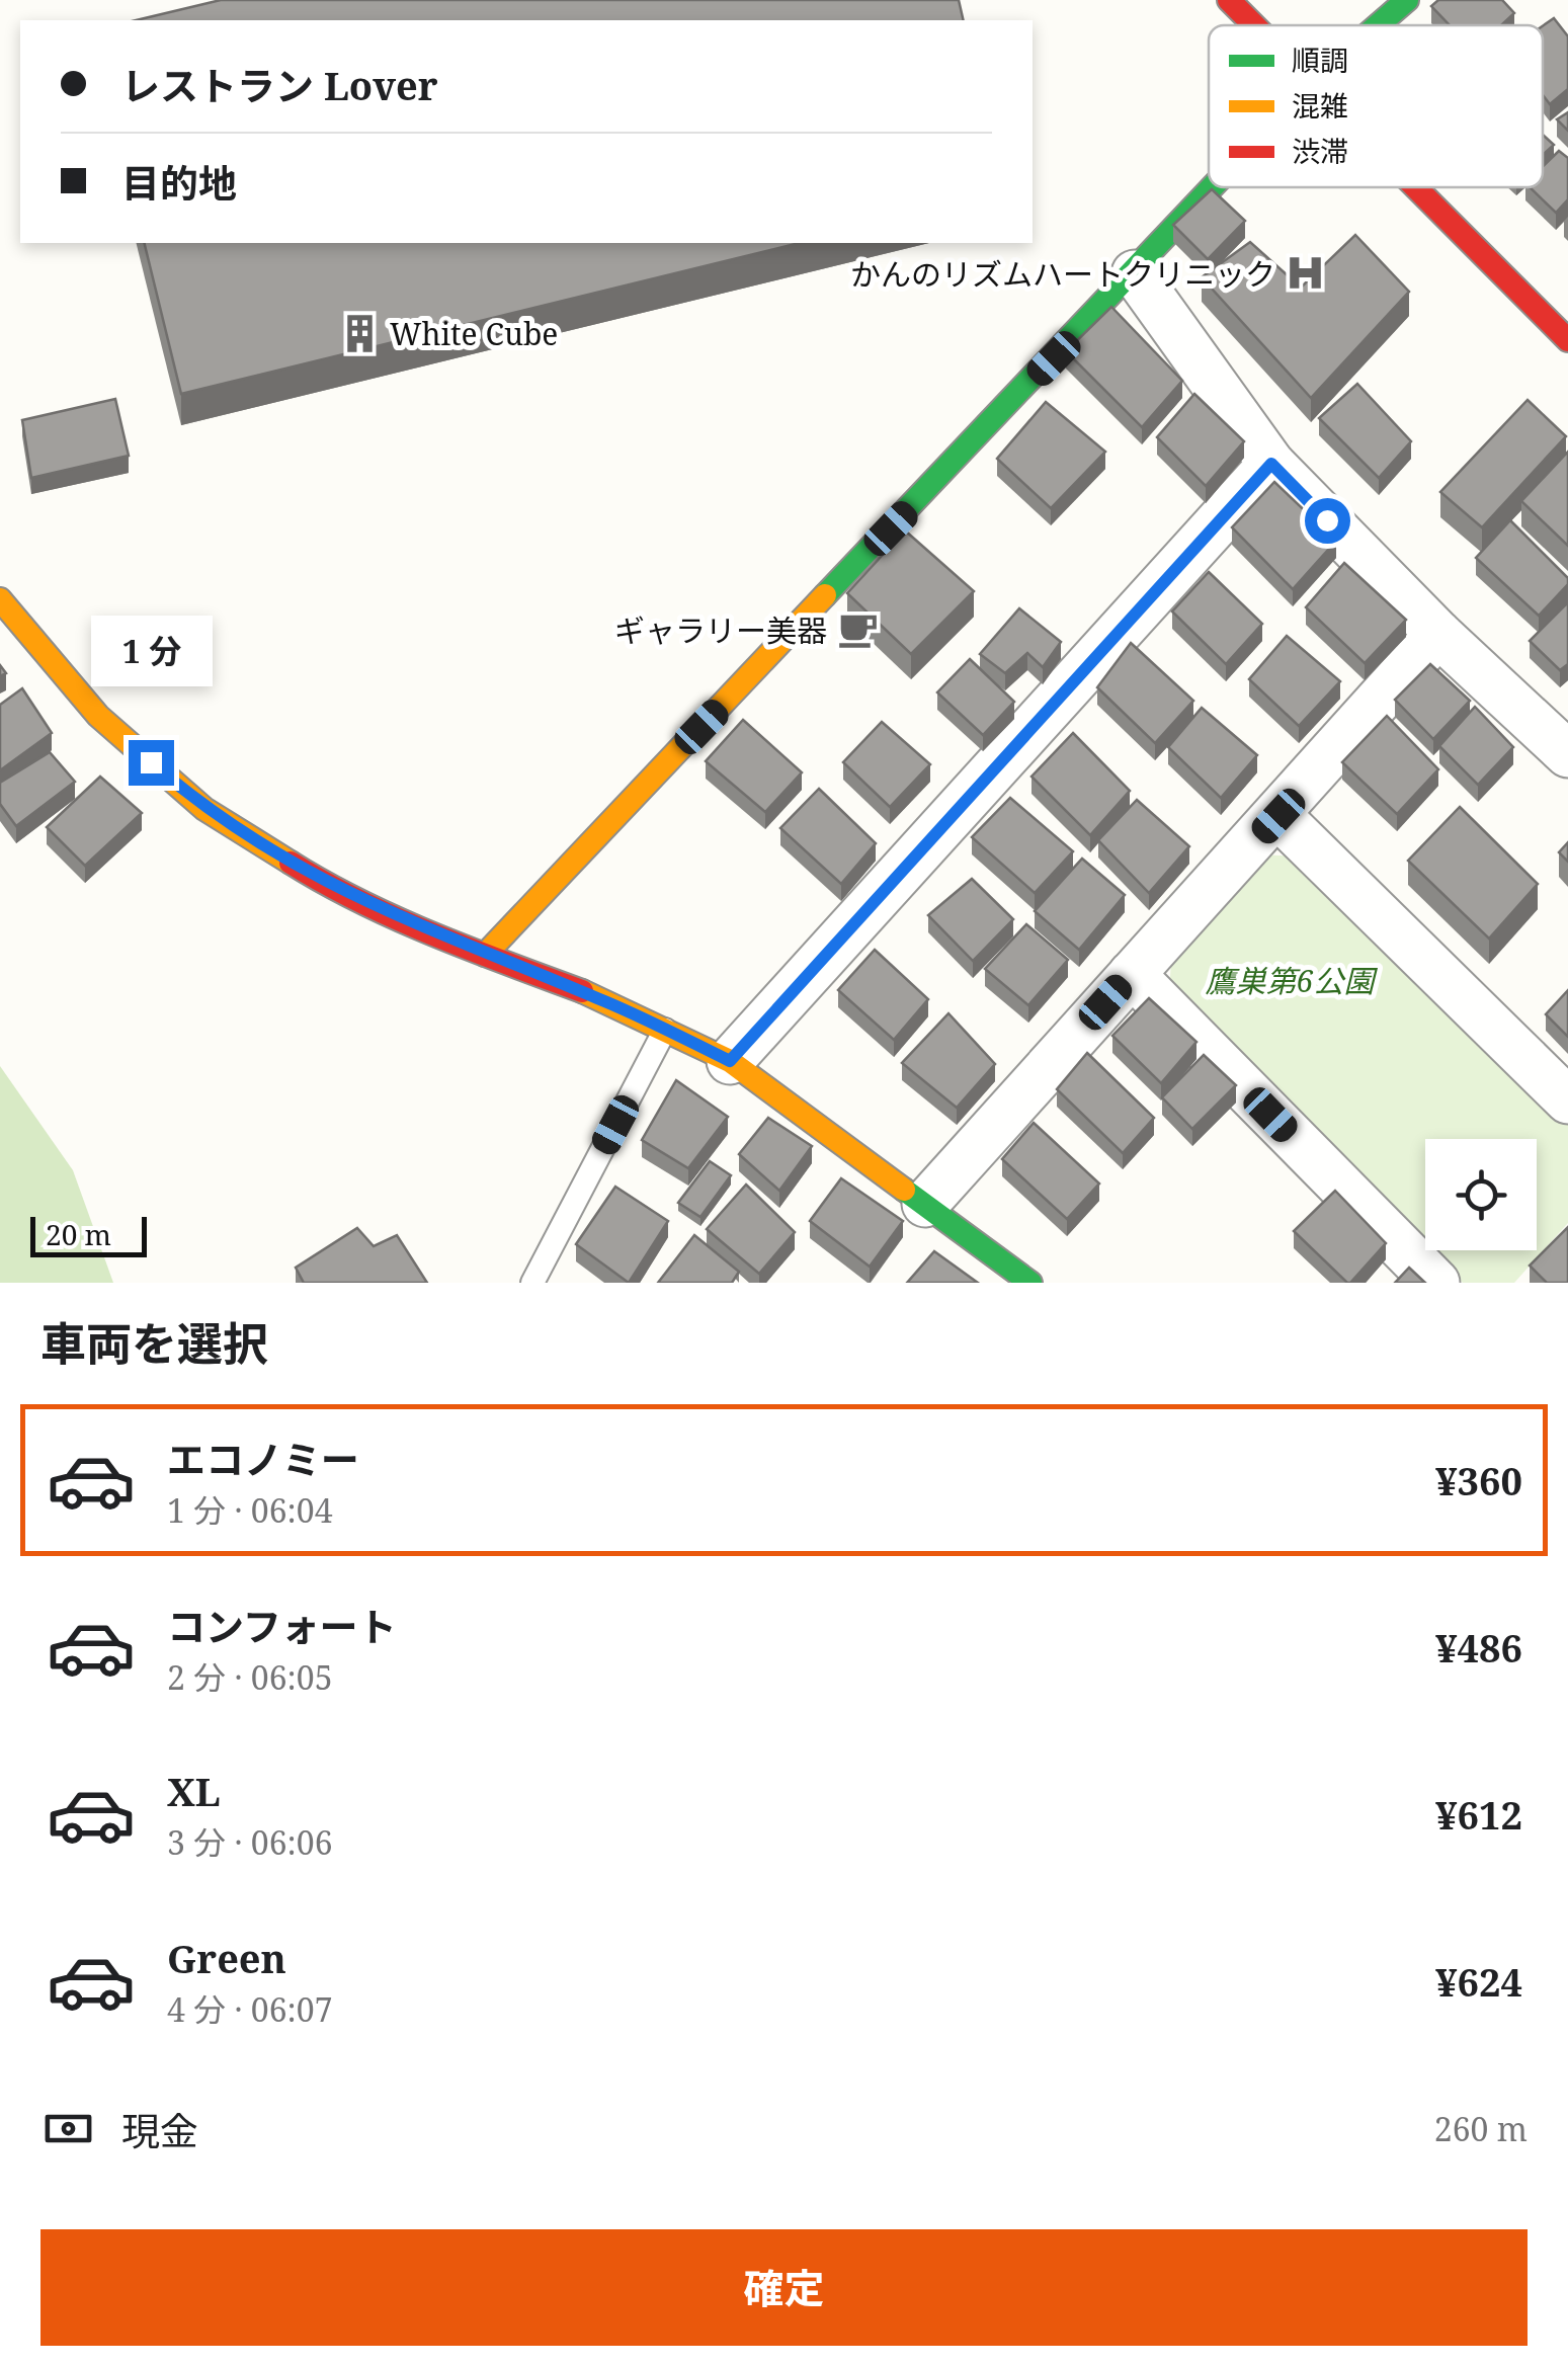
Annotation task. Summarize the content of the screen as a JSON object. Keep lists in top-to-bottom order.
{
  "parks": ["鷹巣第6公園"],
  "places": {
    "hospital": ["かんのリズムハートクリニック"],
    "building": ["White Cube"],
    "cafe": ["ギャラリー美器"]
  },
  "legend": ["順調", "混雑", "渋滞"],
  "scale_bar": "20 m",
  "page": {
    "banner": ["レストラン Lover", "目的地"],
    "bubble": "1 分",
    "scale": "20 m",
    "heading": "車両を選択",
    "list": [
      {
        "name": "エコノミー",
        "note": "1 分 · 06:04",
        "value": "¥360"
      },
      {
        "name": "コンフォート",
        "note": "2 分 · 06:05",
        "value": "¥486"
      },
      {
        "name": "XL",
        "note": "3 分 · 06:06",
        "value": "¥612"
      },
      {
        "name": "Green",
        "note": "4 分 · 06:07",
        "value": "¥624"
      }
    ],
    "pay": ["現金", "260 m"],
    "buttons": "確定"
  }
}
